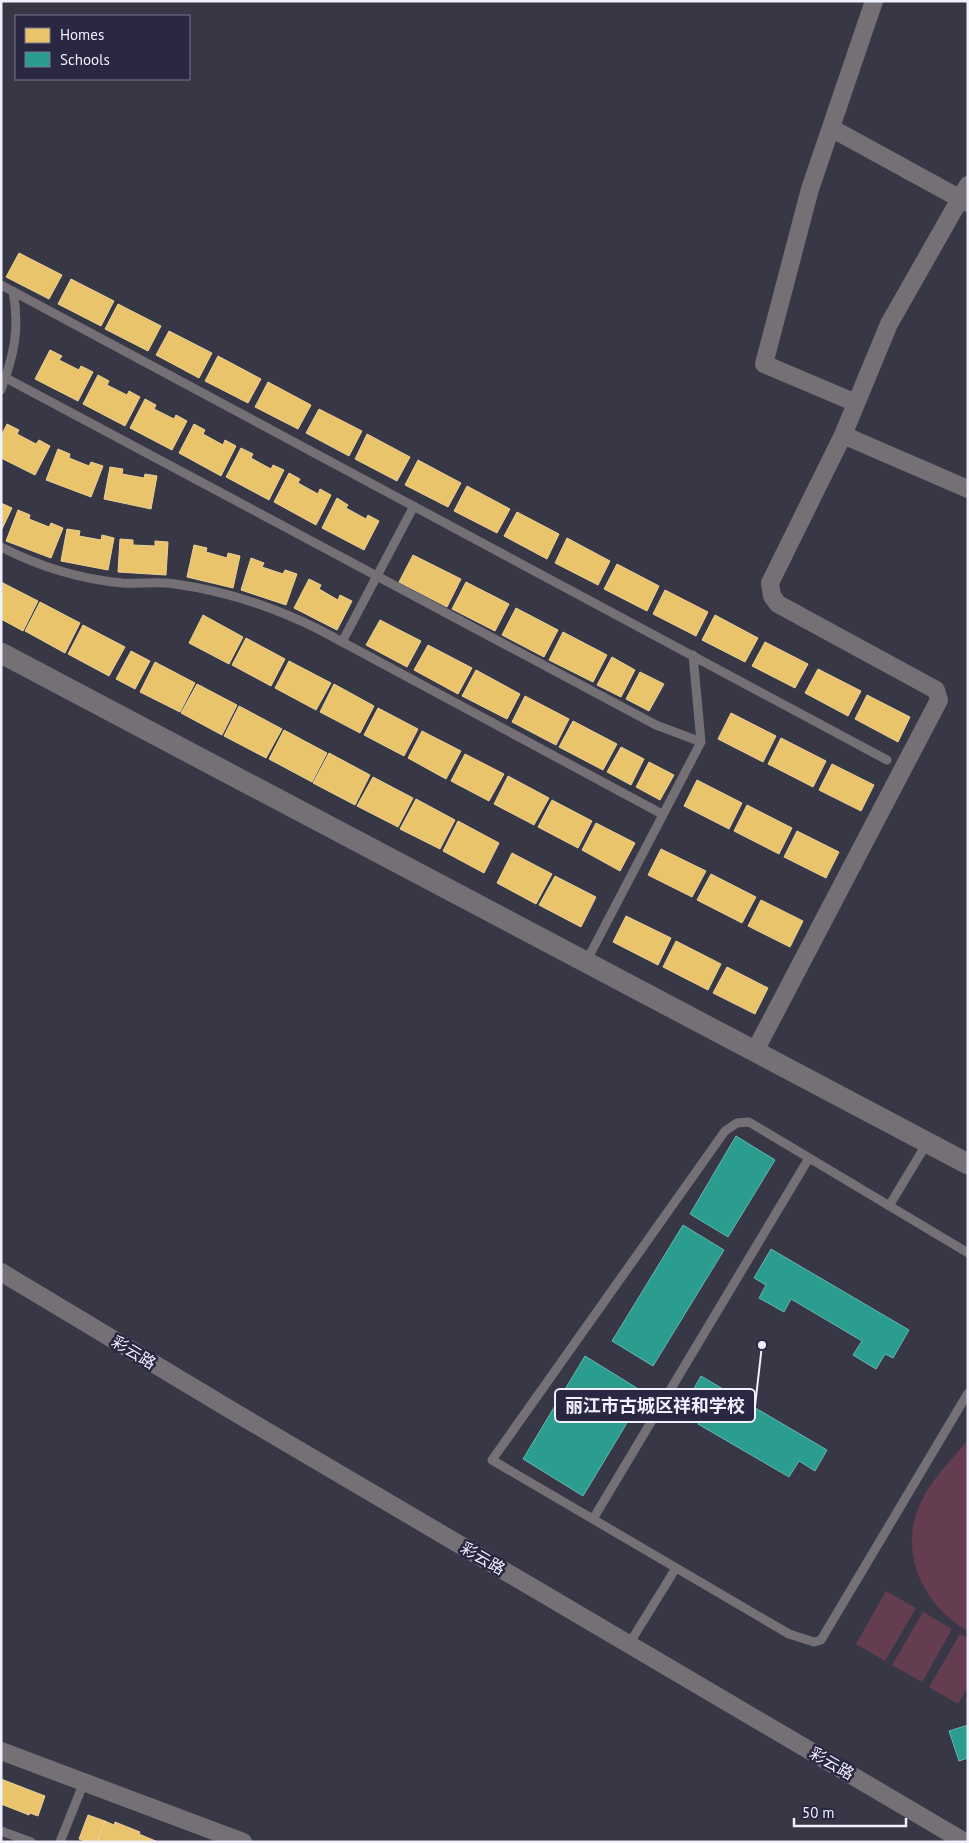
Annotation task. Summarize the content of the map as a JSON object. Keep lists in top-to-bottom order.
{
  "streets": {
    "street": ["彩云路"]
  },
  "places": ["丽江市古城区祥和学校"],
  "legend": ["Homes", "Schools"],
  "scale_bar": "50 m"
}
